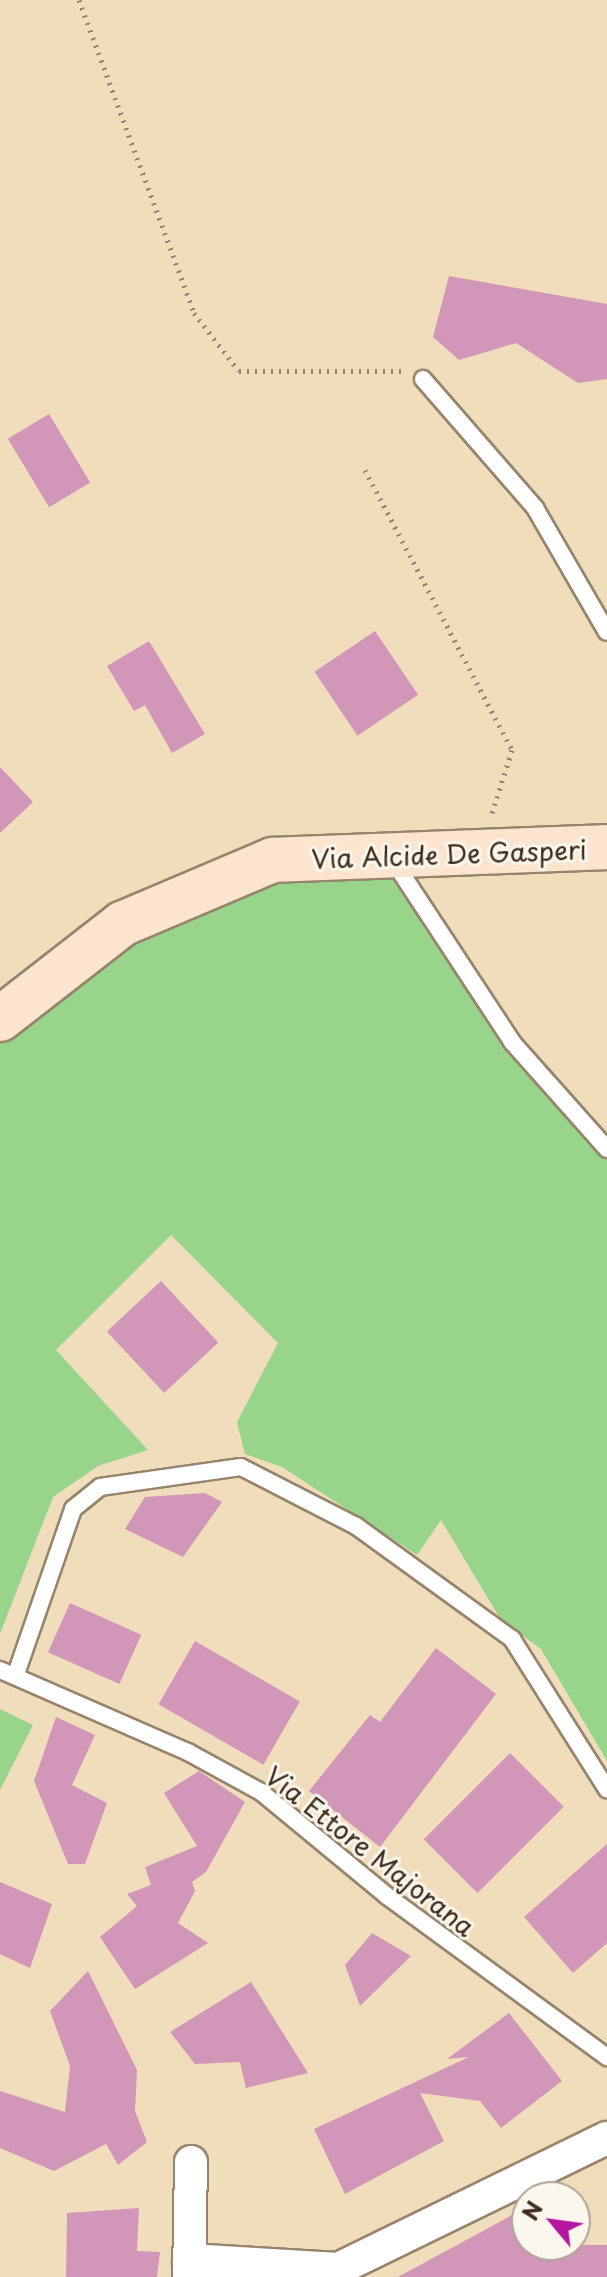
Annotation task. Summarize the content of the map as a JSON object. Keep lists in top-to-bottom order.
{
  "streets": {
    "main road": ["Via Alcide De Gasperi"],
    "lane": ["Via Ettore Majorana"]
  },
  "north": "top left"
}
